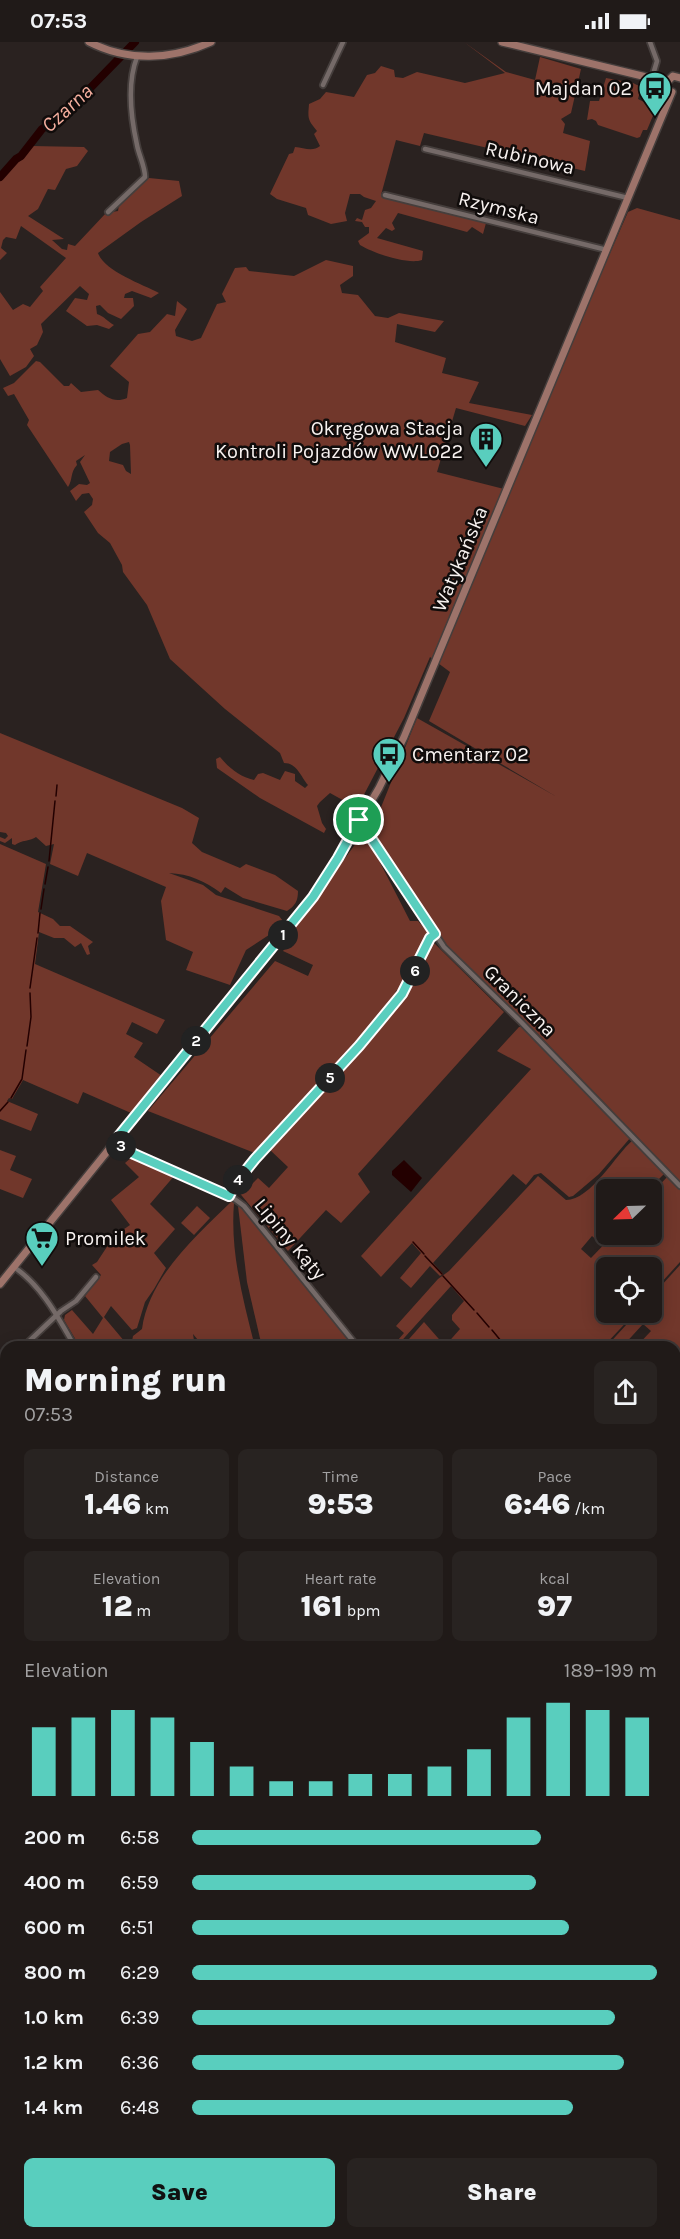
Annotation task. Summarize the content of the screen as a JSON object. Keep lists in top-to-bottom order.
{
  "streets": {
    "street": [
      "Rubinowa",
      "Rzymska",
      "Watykańska",
      "Graniczna",
      "Lipiny Kąty"
    ]
  },
  "crossings": [
    ["Rubinowa", "Watykańska"],
    ["Rzymska", "Watykańska"],
    ["Watykańska", "Graniczna"],
    ["Watykańska", "Lipiny Kąty"]
  ],
  "water": ["Czarna"],
  "places": {
    "bus stop": ["Majdan 02", "Cmentarz 02"],
    "building": ["Okręgowa Stacja Kontroli Pojazdów WWL022"],
    "supermarket": ["Promilek"]
  },
  "north": "bottom left",
  "page": {
    "status": "07:53",
    "pins": [
      "1",
      "6",
      "2",
      "5",
      "3",
      "4"
    ],
    "heading": ["Morning run", "07:53"],
    "stats": [
      ["Distance", "1.46 km"],
      ["Time", "9:53"],
      ["Pace", "6:46 /km"],
      ["Elevation", "12 m"],
      ["Heart rate", "161 bpm"],
      ["kcal", "97"]
    ],
    "chart": ["Elevation", "189–199 m"],
    "list": [
      {
        "name": "200 m",
        "note": "6:58"
      },
      {
        "name": "400 m",
        "note": "6:59"
      },
      {
        "name": "600 m",
        "note": "6:51"
      },
      {
        "name": "800 m",
        "note": "6:29"
      },
      {
        "name": "1.0 km",
        "note": "6:39"
      },
      {
        "name": "1.2 km",
        "note": "6:36"
      },
      {
        "name": "1.4 km",
        "note": "6:48"
      }
    ],
    "buttons": ["Save", "Share"]
  }
}
